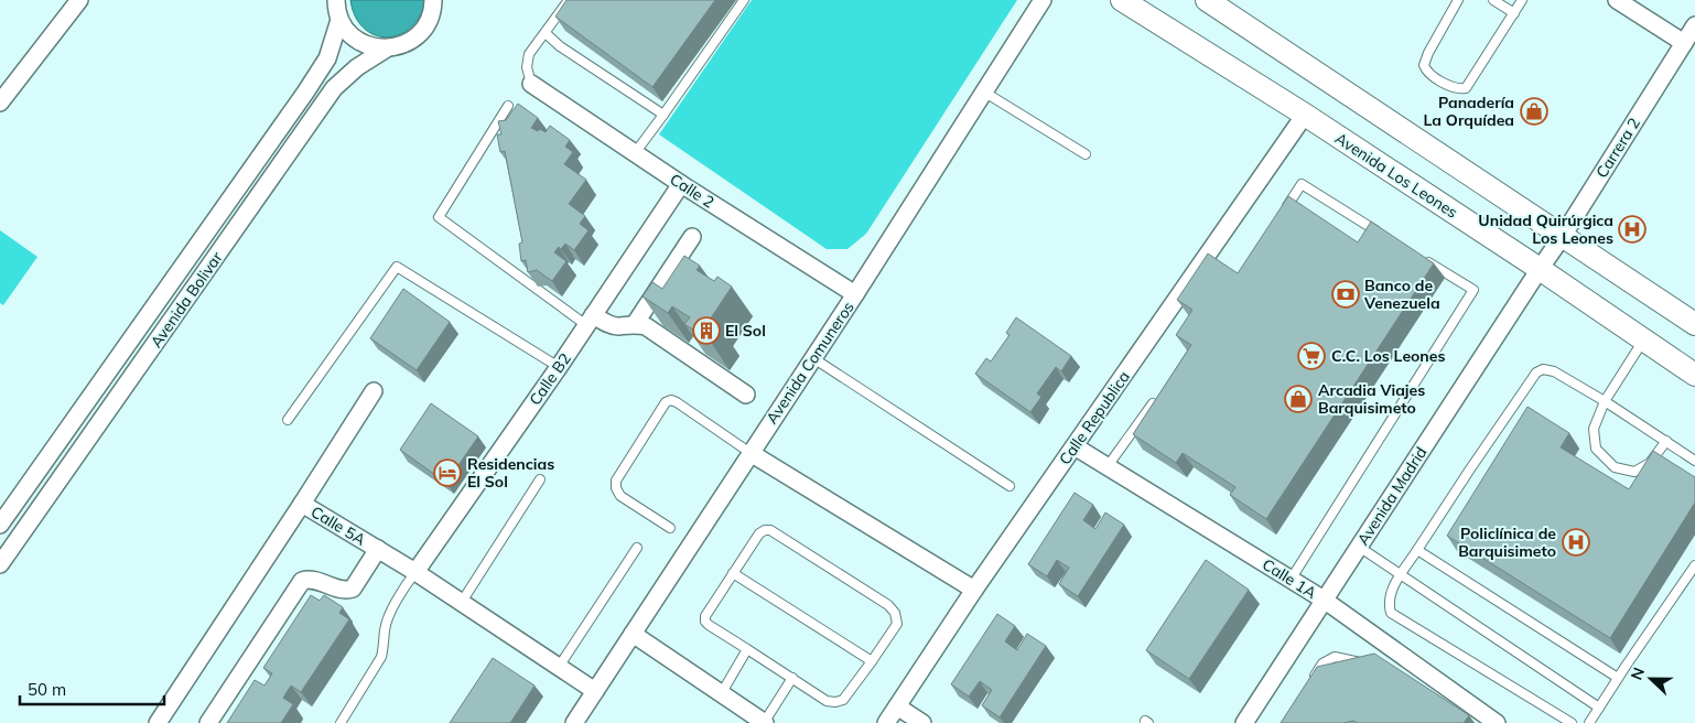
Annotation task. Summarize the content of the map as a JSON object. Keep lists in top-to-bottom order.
{
  "streets": {
    "street": [
      "Carrera 2",
      "Avenida Los Leones",
      "Calle 2",
      "Avenida Bolivar",
      "Avenida Comuneros",
      "Calle B2",
      "Calle Republica",
      "Avenida Madrid",
      "Calle 5A",
      "Calle 1A"
    ]
  },
  "crossings": [
    ["Carrera 2", "Avenida Los Leones"],
    ["Carrera 2", "Avenida Madrid"],
    ["Avenida Los Leones", "Calle Republica"],
    ["Avenida Los Leones", "Avenida Madrid"],
    ["Calle 2", "Avenida Comuneros"],
    ["Calle 2", "Calle B2"],
    ["Avenida Comuneros", "Calle 5A"],
    ["Calle B2", "Calle 5A"],
    ["Calle Republica", "Calle 1A"],
    ["Avenida Madrid", "Calle 1A"]
  ],
  "places": {
    "shop": ["Panadería La Orquídea", "Arcadia Viajes Barquisimeto"],
    "hospital": ["Unidad Quirúrgica Los Leones", "Policlínica de Barquisimeto"],
    "bank": ["Banco de Venezuela"],
    "building": ["El Sol"],
    "supermarket": ["C.C. Los Leones"],
    "hotel": ["Residencias El Sol"]
  },
  "scale_bar": "50 m",
  "north": "left"
}
